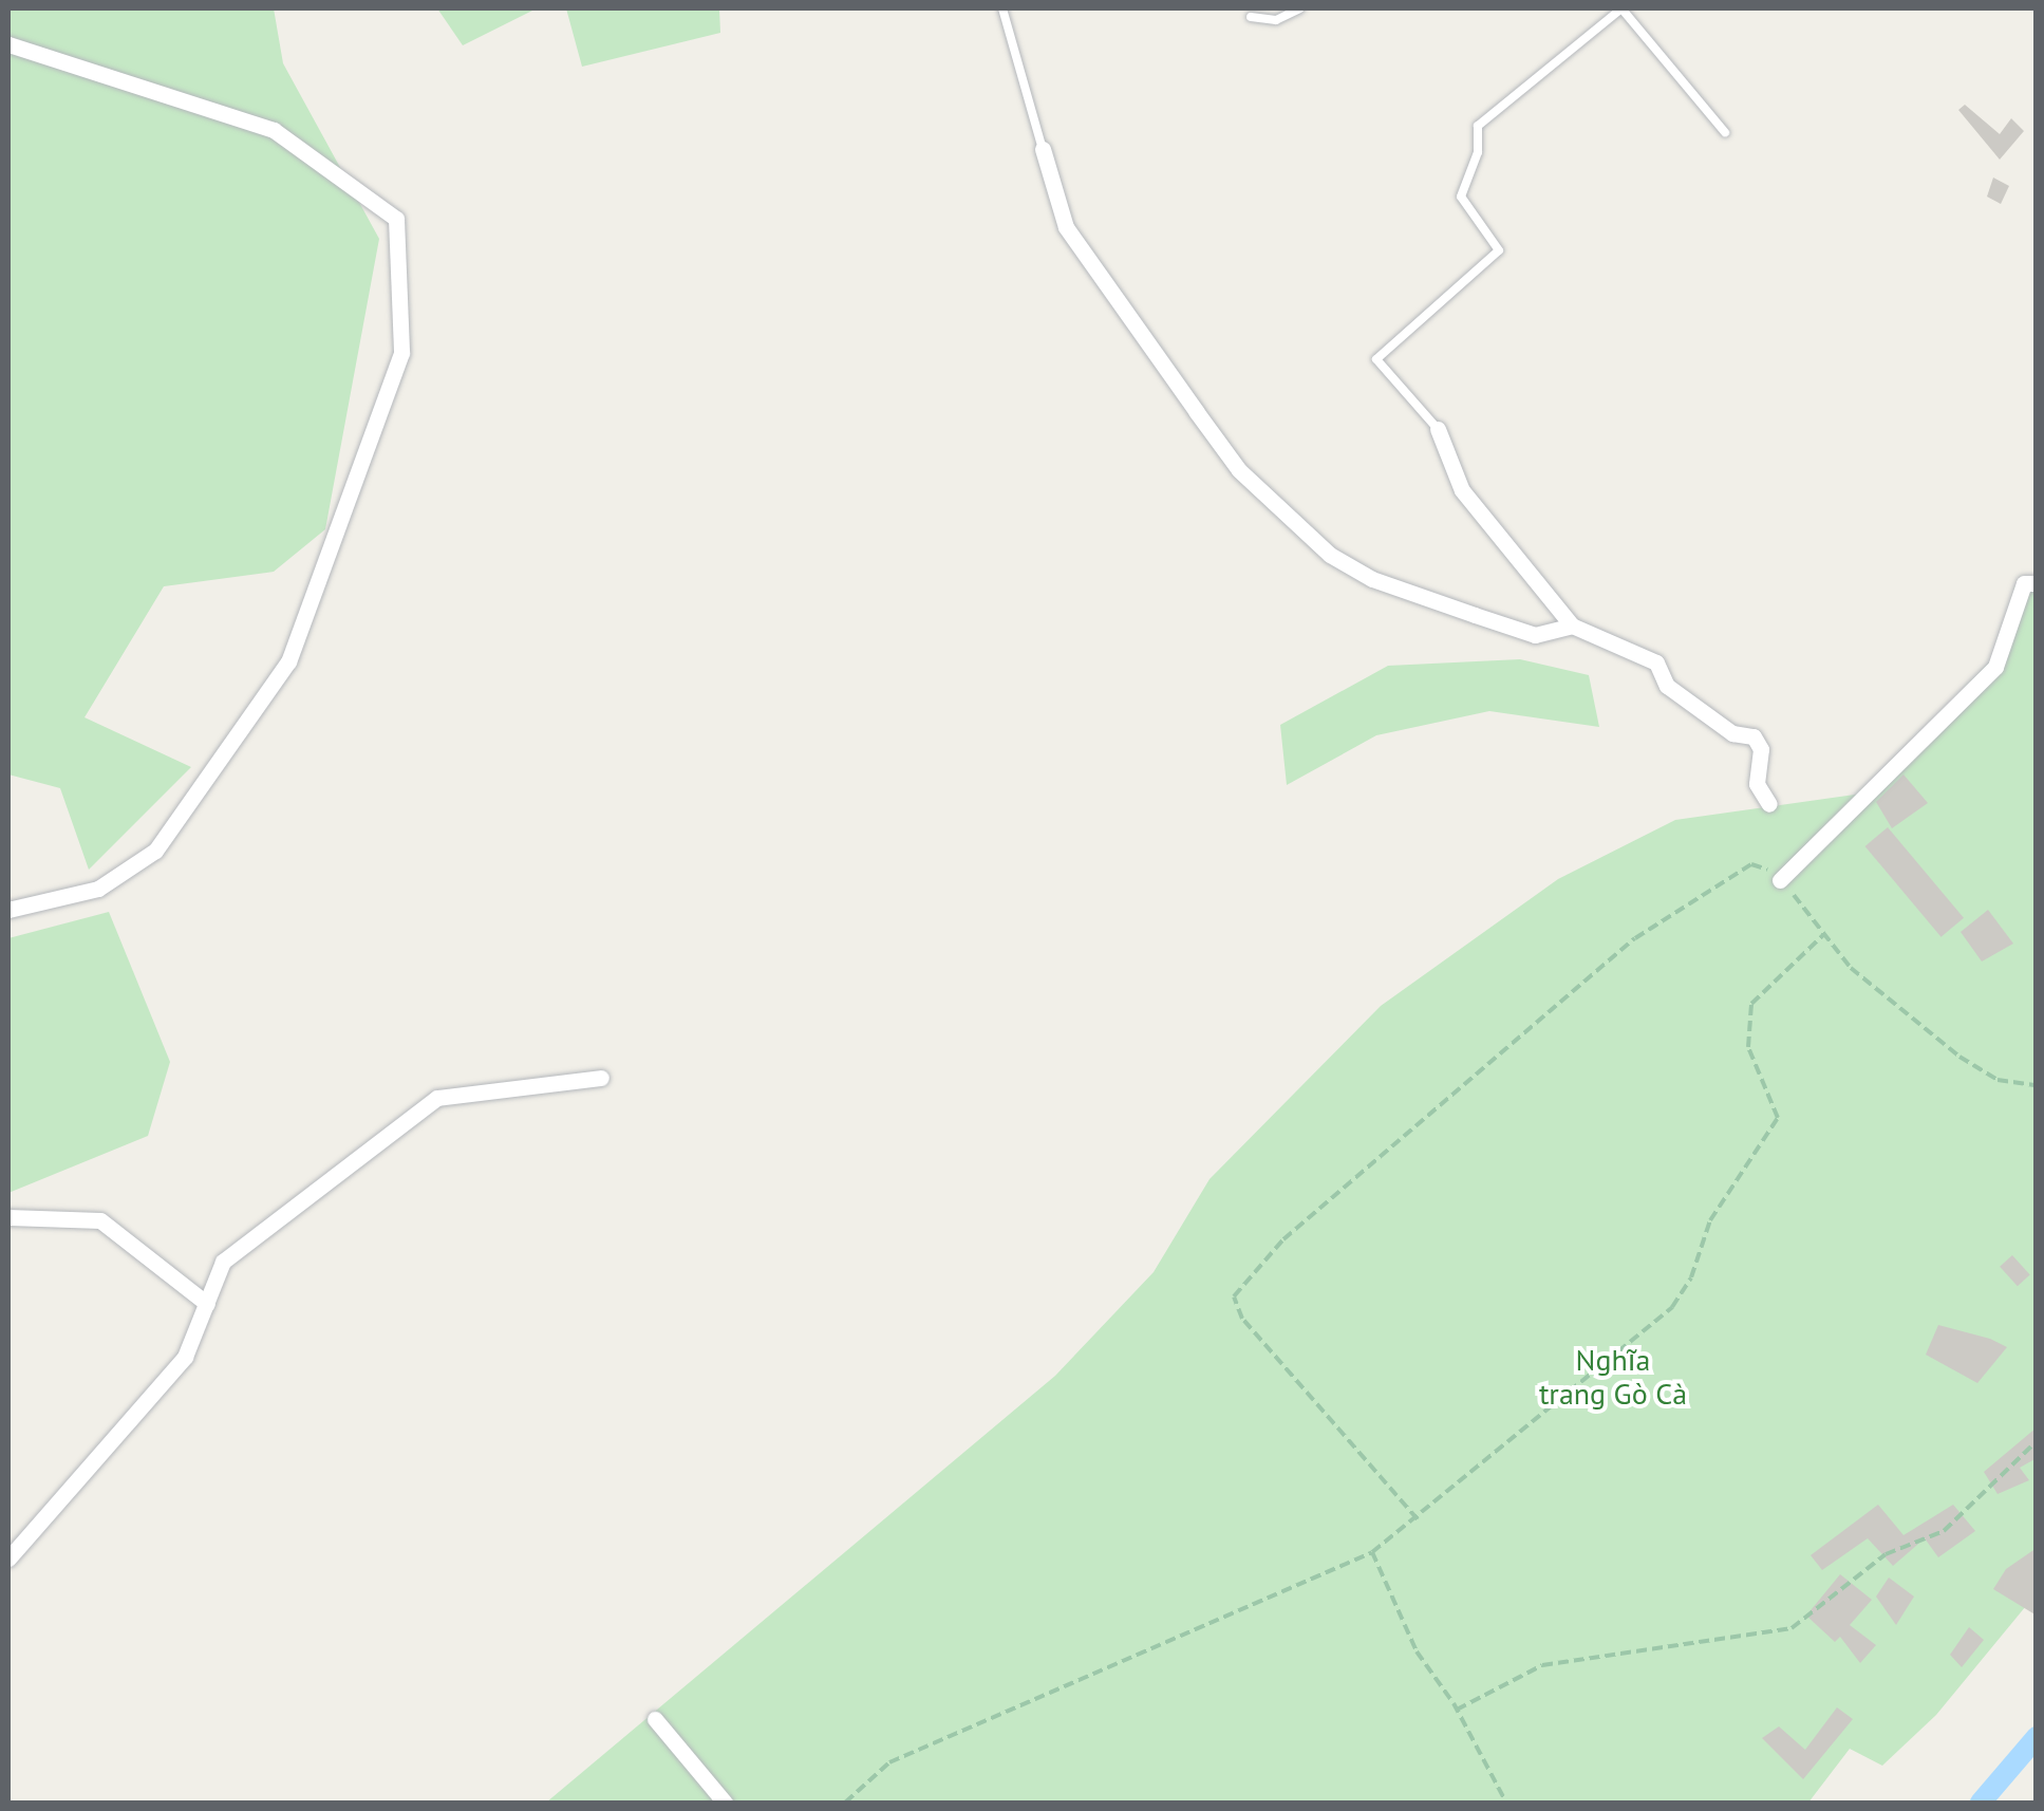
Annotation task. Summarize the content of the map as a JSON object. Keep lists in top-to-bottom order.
{
  "parks": ["Nghĩa trang Gò Cà"]
}
